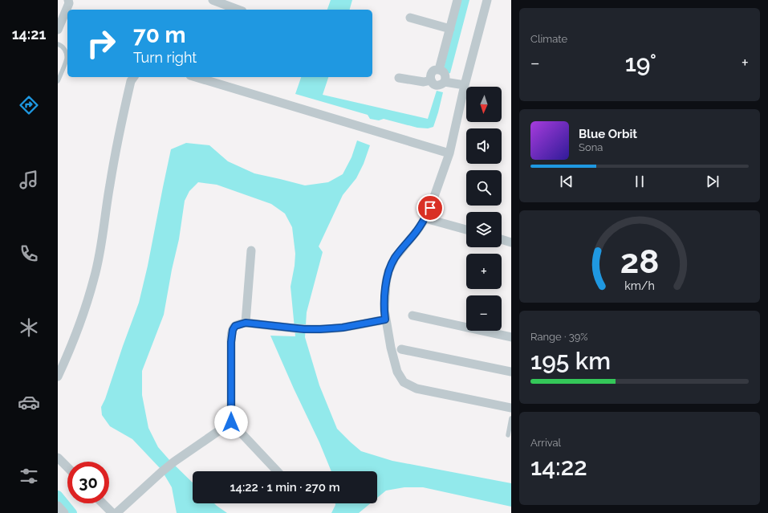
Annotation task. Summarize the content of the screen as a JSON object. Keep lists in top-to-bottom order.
{
  "north": "bottom",
  "page": {
    "tabs": "14:21",
    "tile": [
      "Climate",
      ["Range · 39%", "195 km"],
      ["Arrival", "14:22"]
    ],
    "turn": ["70 m", "Turn right"],
    "heat": ["−", "19°", "+"],
    "map_buttons": ["+", "−"],
    "song": ["Blue Orbit", "Sona"],
    "limit": "30",
    "trip": "14:22 · 1 min · 270 m",
    "gauge": ["28", "km/h"]
  }
}
